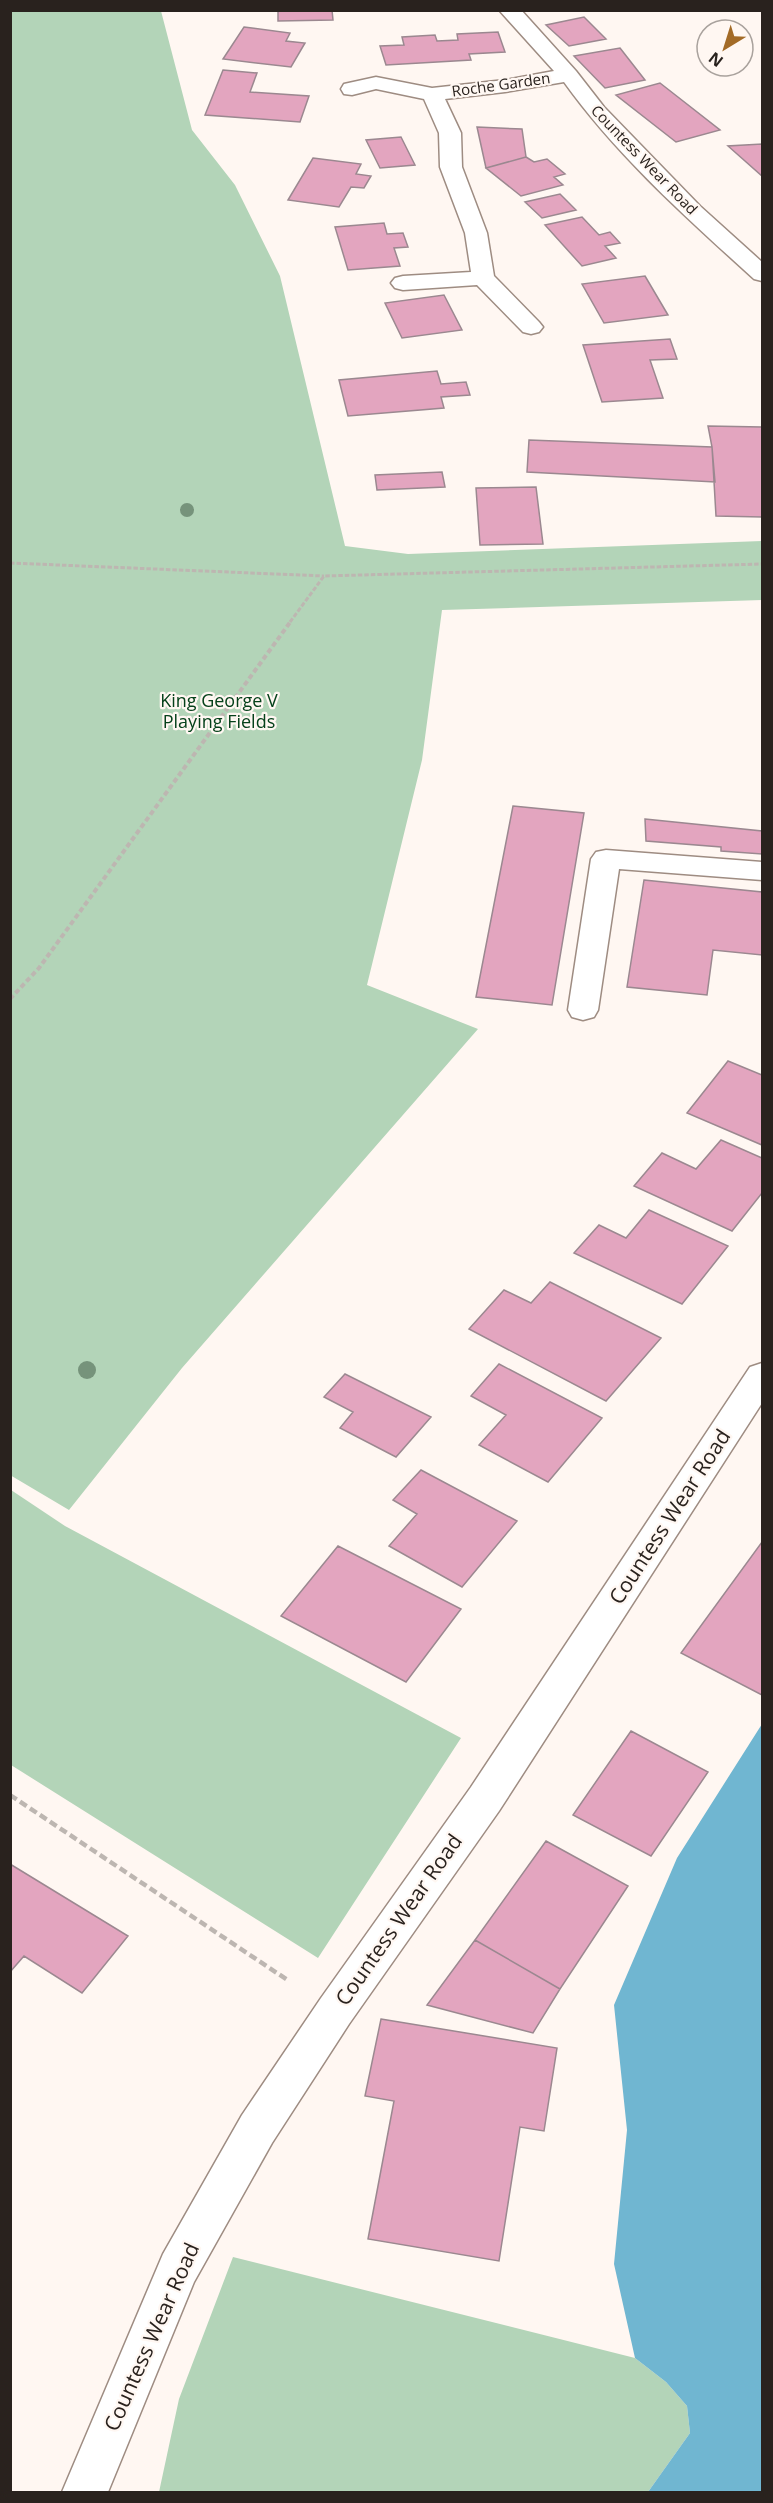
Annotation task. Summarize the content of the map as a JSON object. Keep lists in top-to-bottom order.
{
  "streets": {
    "street": ["Roche Garden", "Countess Wear Road"]
  },
  "crossings": [
    ["Roche Garden", "Countess Wear Road"]
  ],
  "parks": ["King George V Playing Fields"],
  "north": "bottom left"
}
